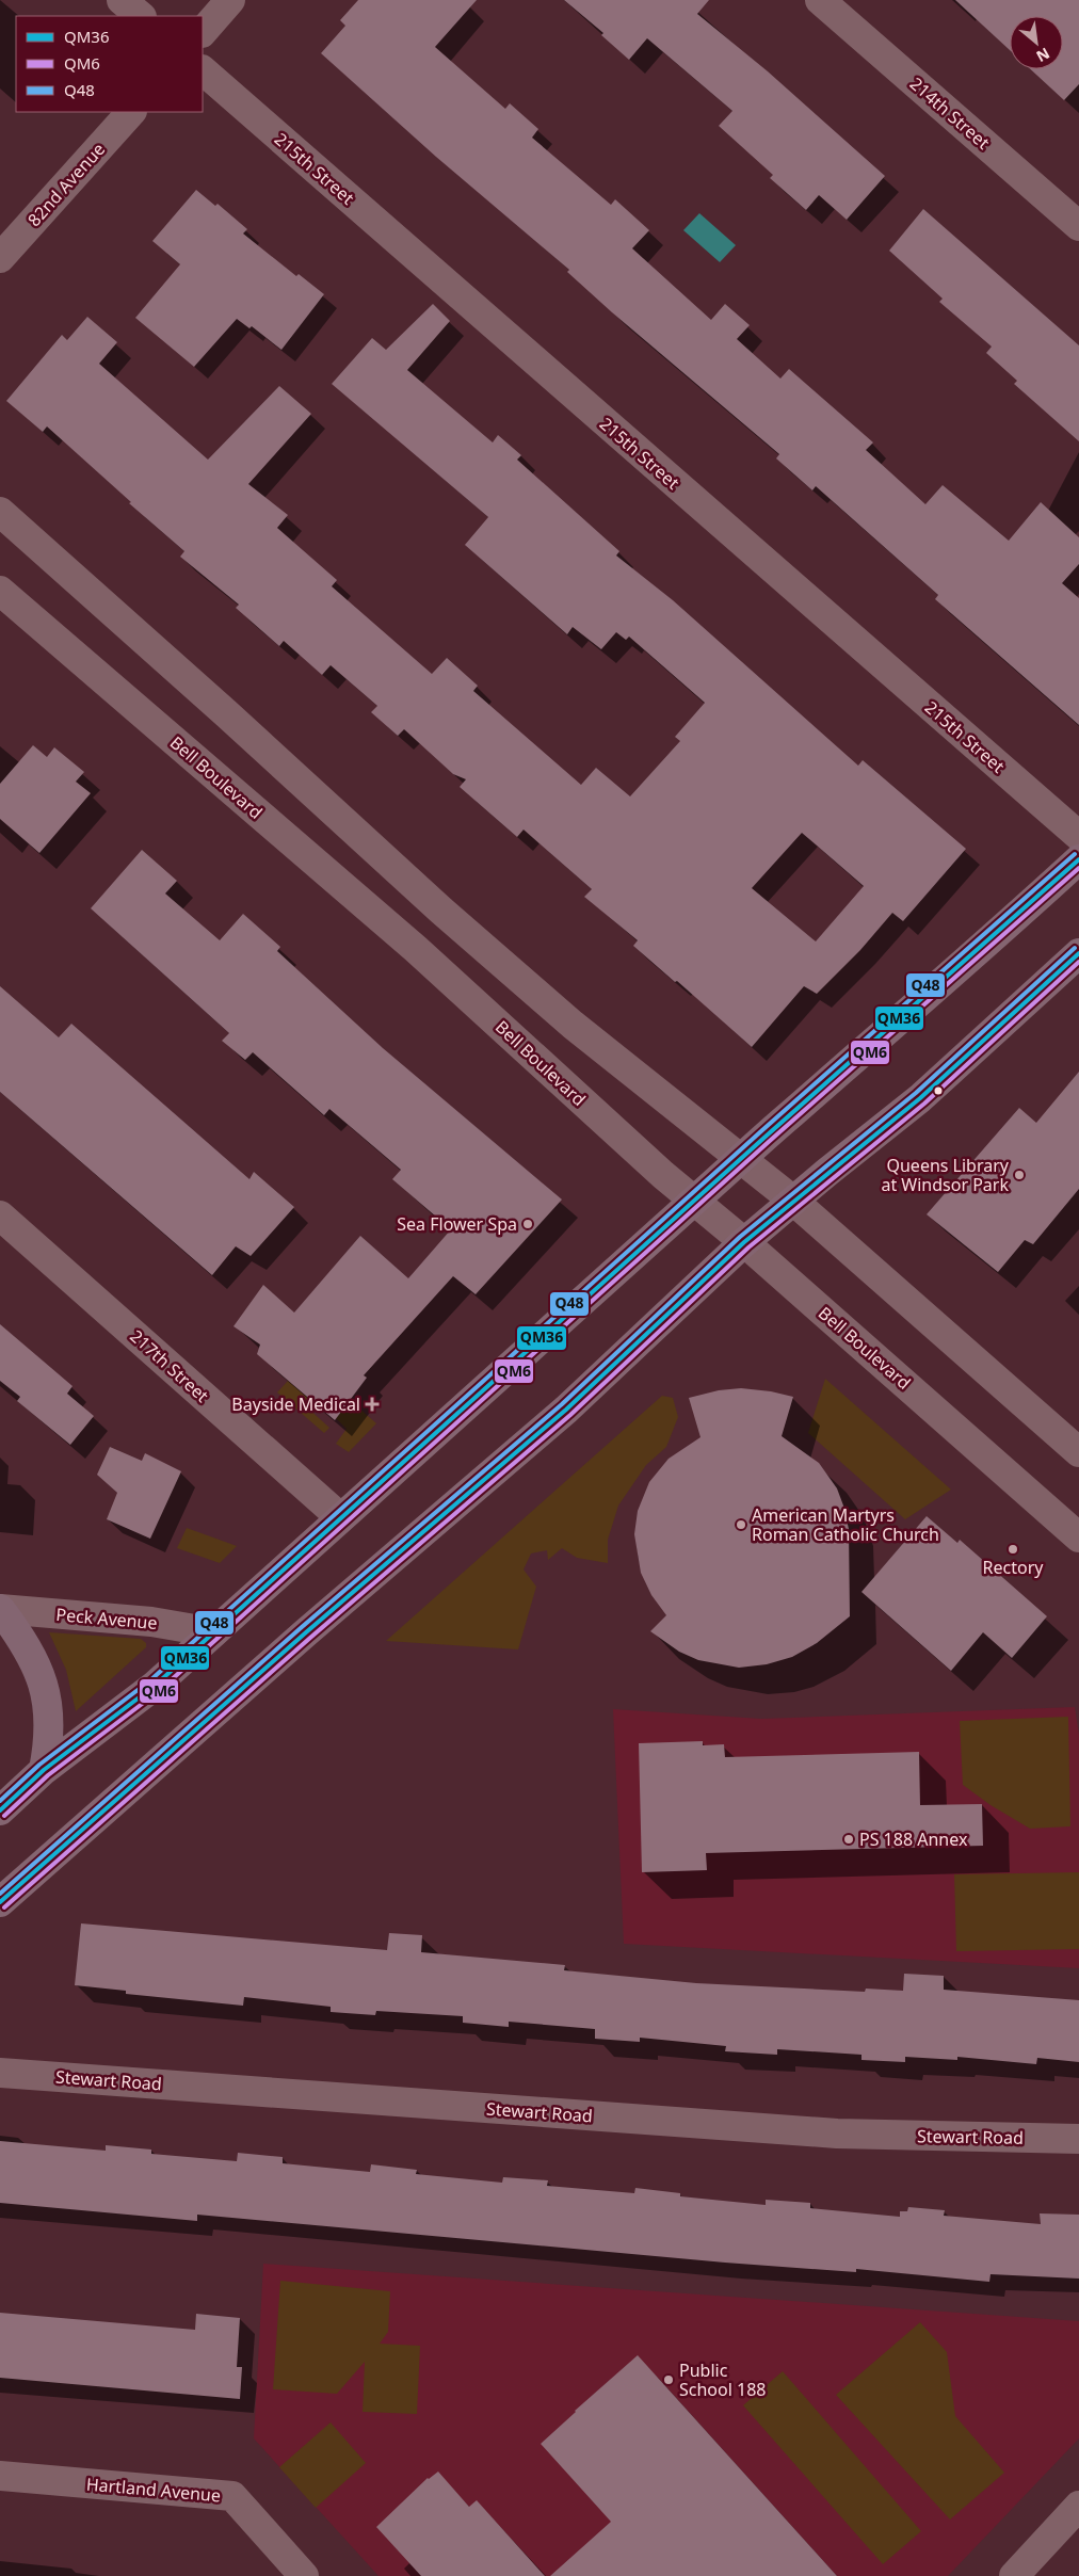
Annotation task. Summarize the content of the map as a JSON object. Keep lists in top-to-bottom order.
{
  "streets": {
    "street": [
      "214th Street",
      "215th Street",
      "82nd Avenue",
      "Bell Boulevard",
      "217th Street",
      "Peck Avenue",
      "Stewart Road",
      "Hartland Avenue"
    ]
  },
  "places": {
    "other": [
      "Queens Library at Windsor Park",
      "Sea Flower Spa",
      "American Martyrs Roman Catholic Church",
      "Rectory",
      "PS 188 Annex",
      "Public School 188"
    ],
    "health": ["Bayside Medical"]
  },
  "lines": ["transit line Q48", "transit line QM36", "transit line QM6"],
  "legend": ["QM36", "QM6", "Q48"],
  "north": "bottom right"
}
